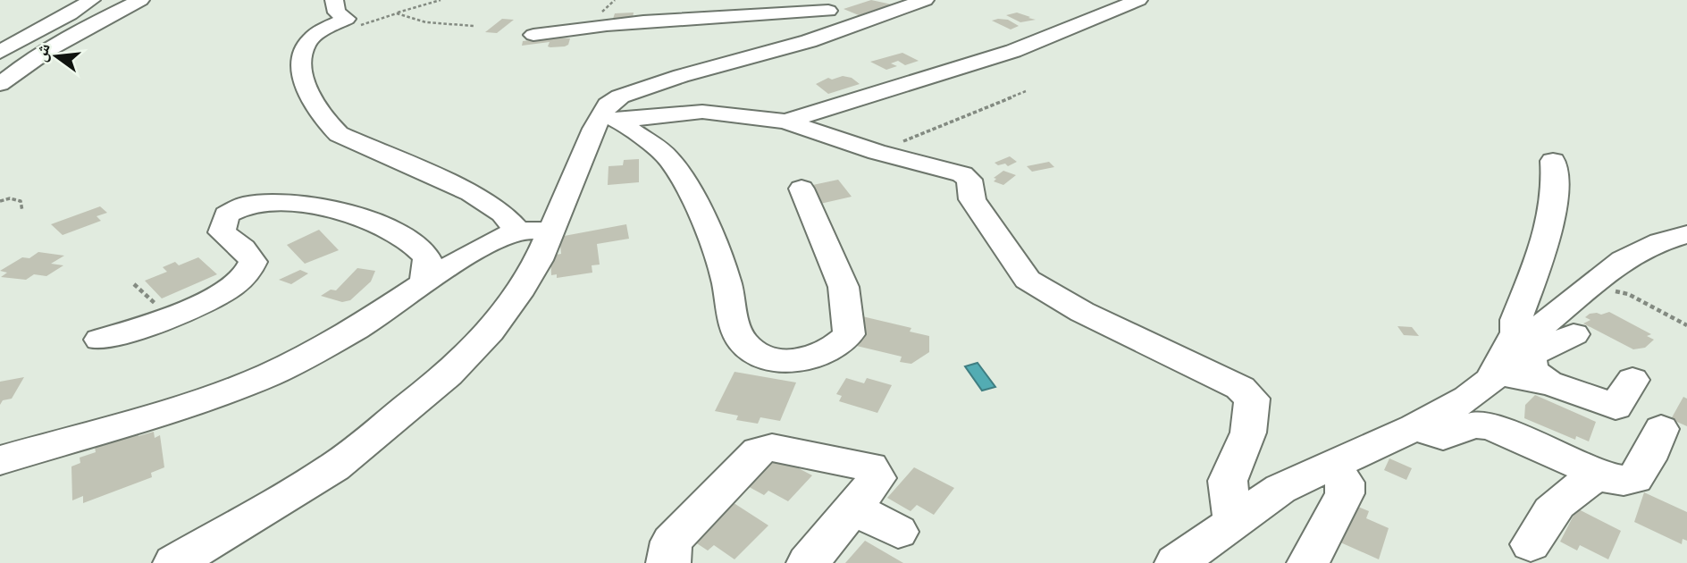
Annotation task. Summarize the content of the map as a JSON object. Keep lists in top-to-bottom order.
{
  "north": "left"
}
